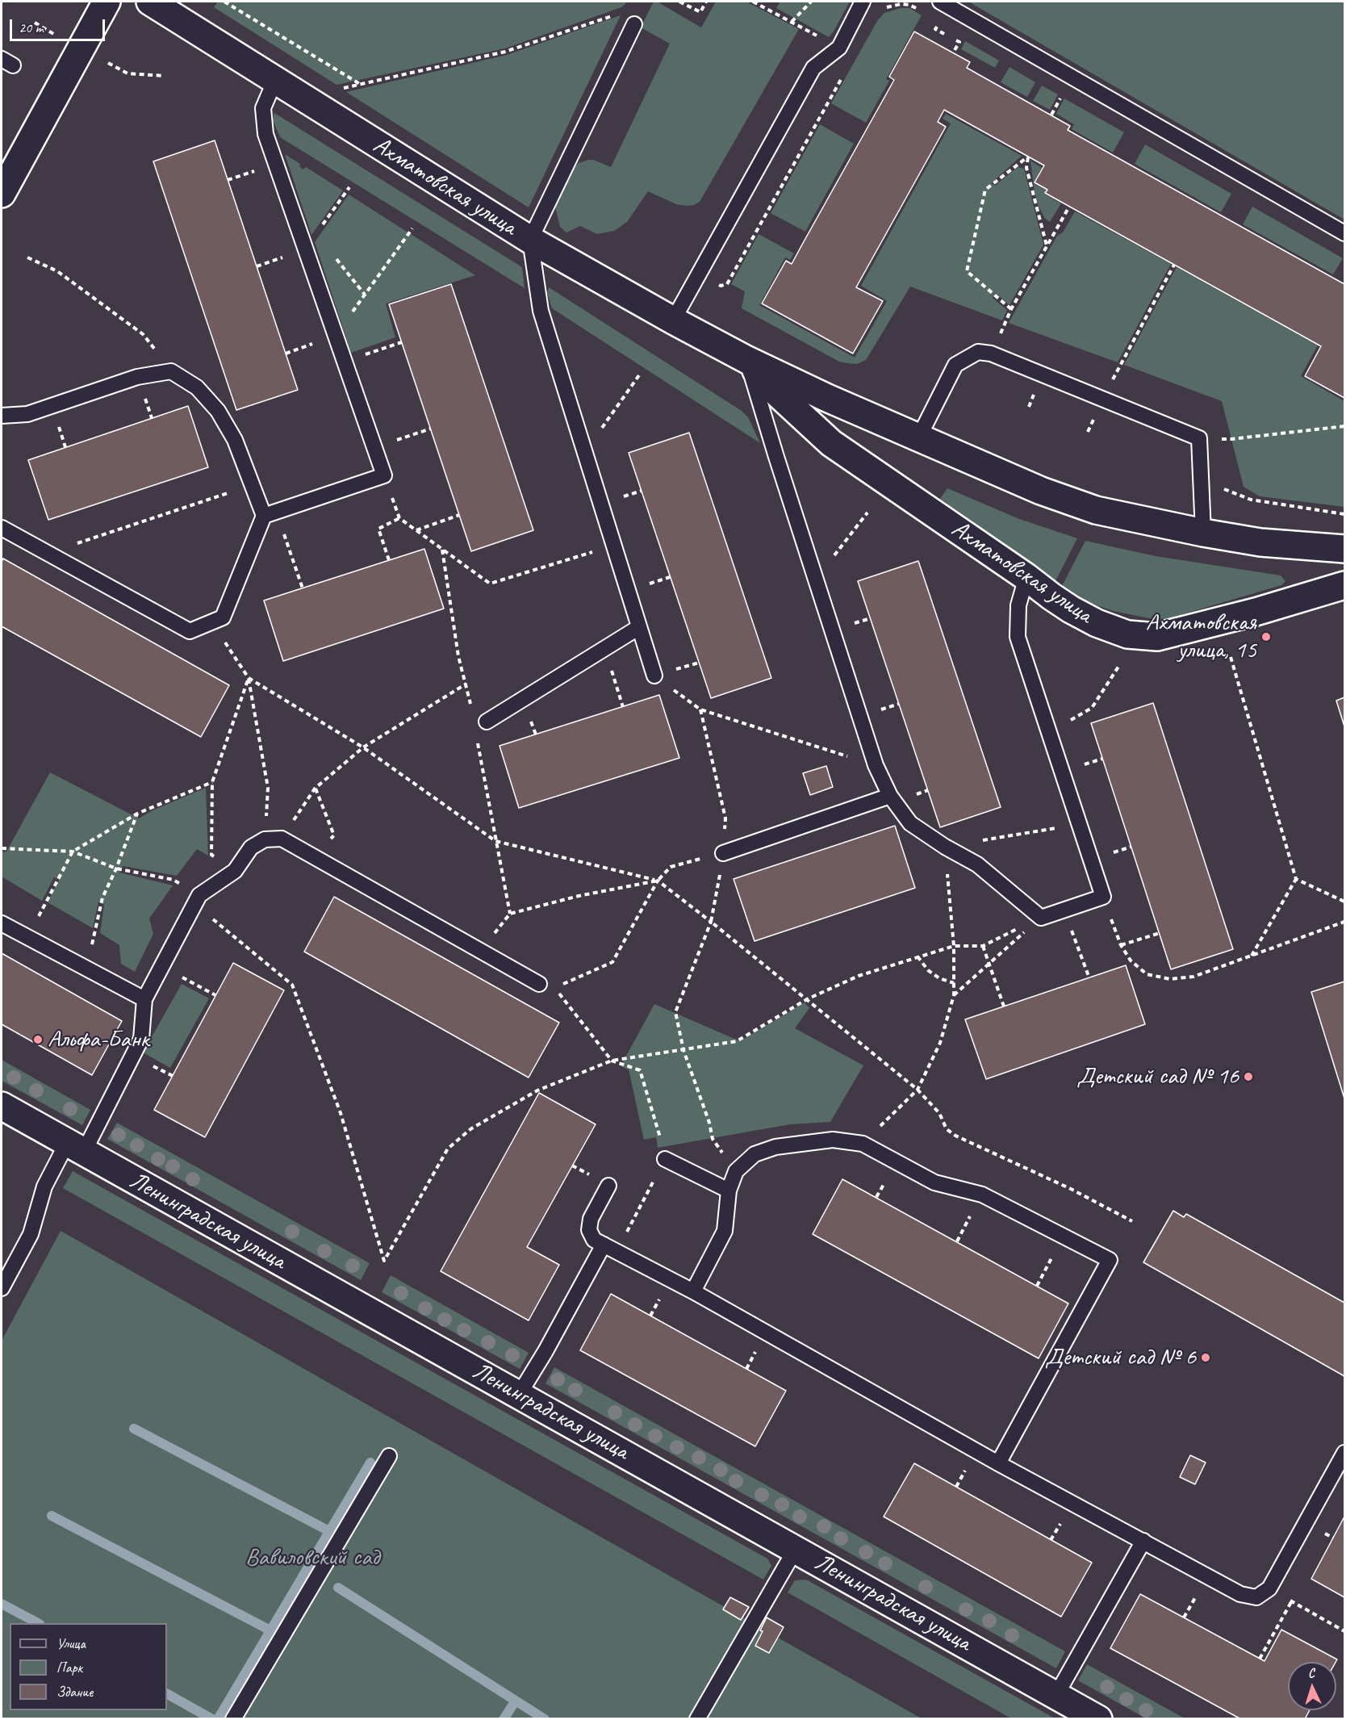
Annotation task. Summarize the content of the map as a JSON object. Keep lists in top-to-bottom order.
{
  "streets": {
    "street": ["Ахматовская улица", "Ленинградская улица"]
  },
  "parks": ["Вавиловский сад"],
  "places": [
    "Ахматовская улица, 15",
    "Альфа-Банк",
    "Детский сад № 16",
    "Детский сад № 6"
  ],
  "legend": ["Улица", "Парк", "Здание"],
  "scale_bar": "20 m",
  "north": "top"
}
